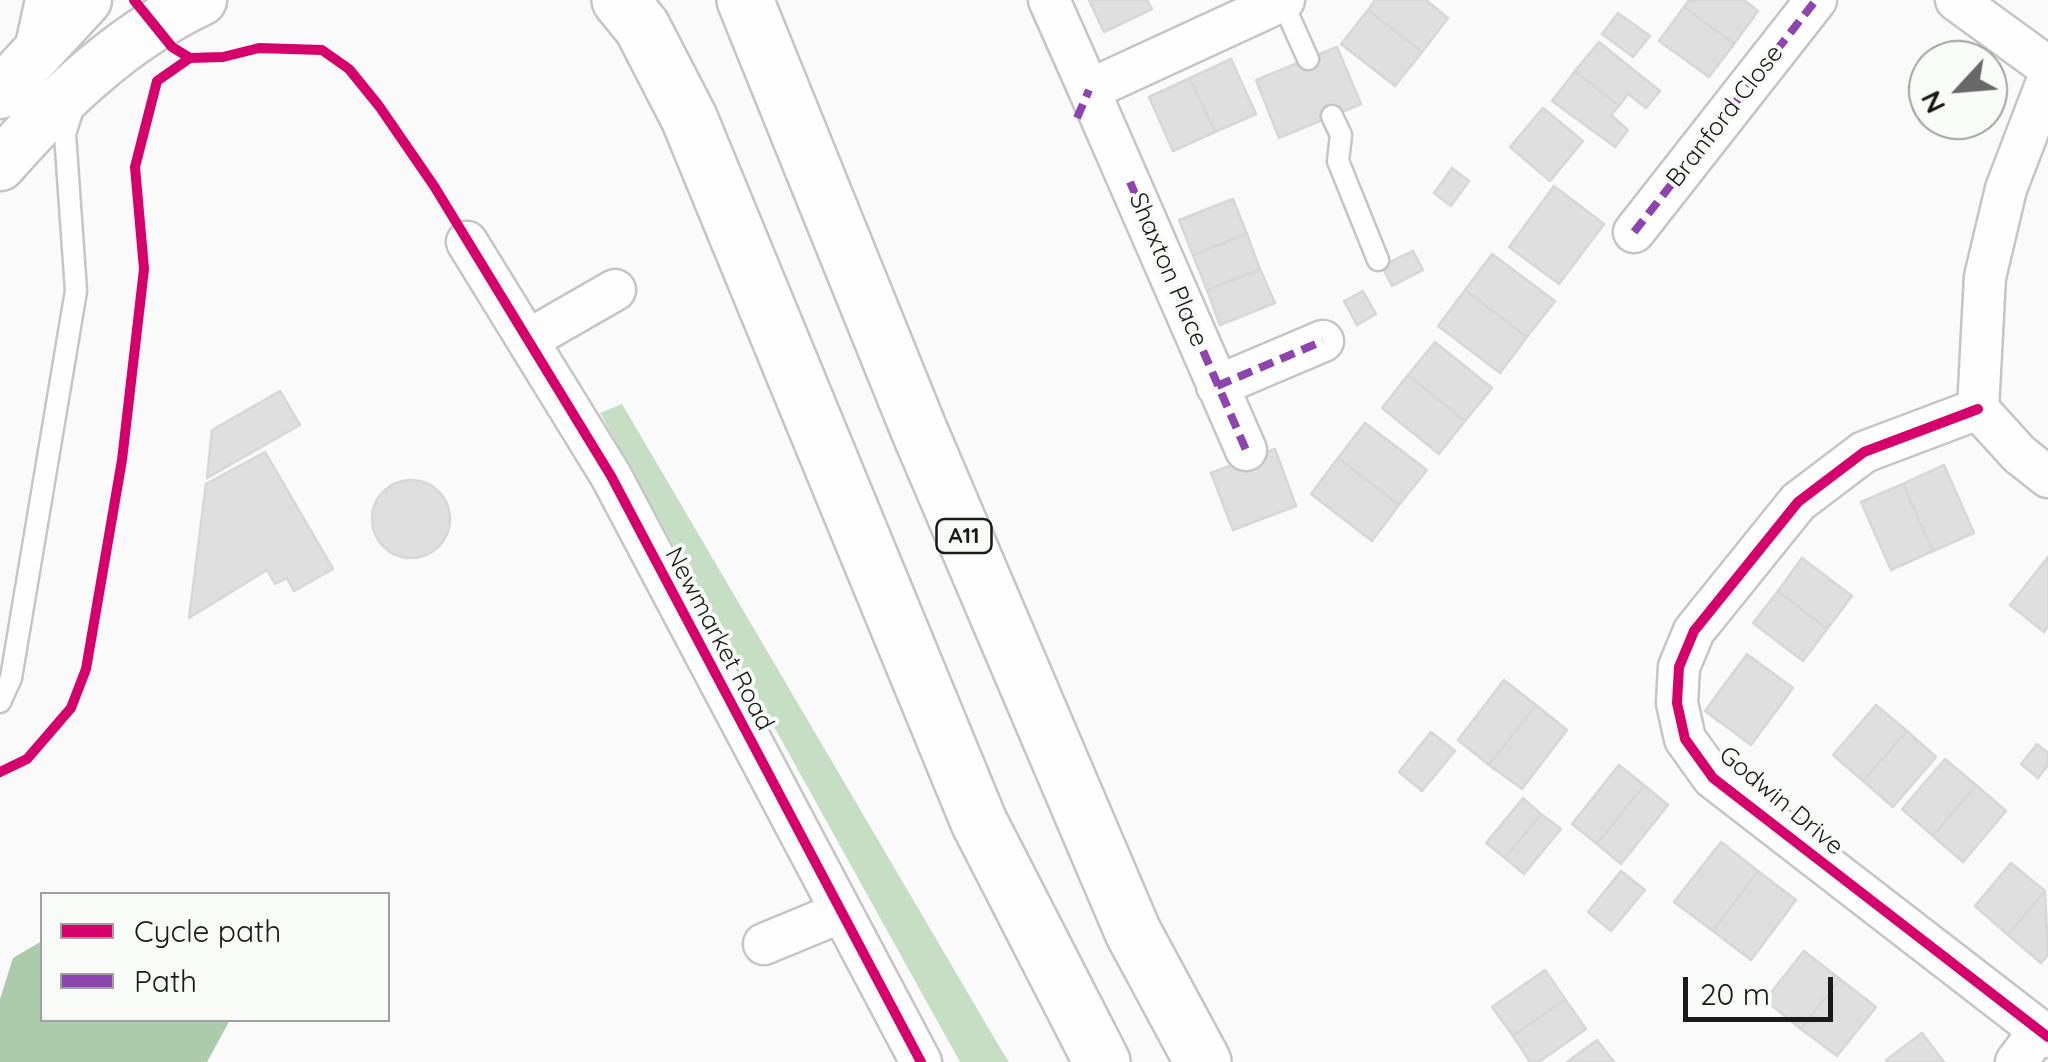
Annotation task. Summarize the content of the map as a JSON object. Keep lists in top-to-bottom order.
{
  "streets": {
    "highway": ["A11"],
    "street": [
      "Branford Close",
      "Shaxton Place",
      "Newmarket Road",
      "Godwin Drive"
    ]
  },
  "legend": ["Cycle path", "Path"],
  "scale_bar": "20 m",
  "north": "bottom left"
}
